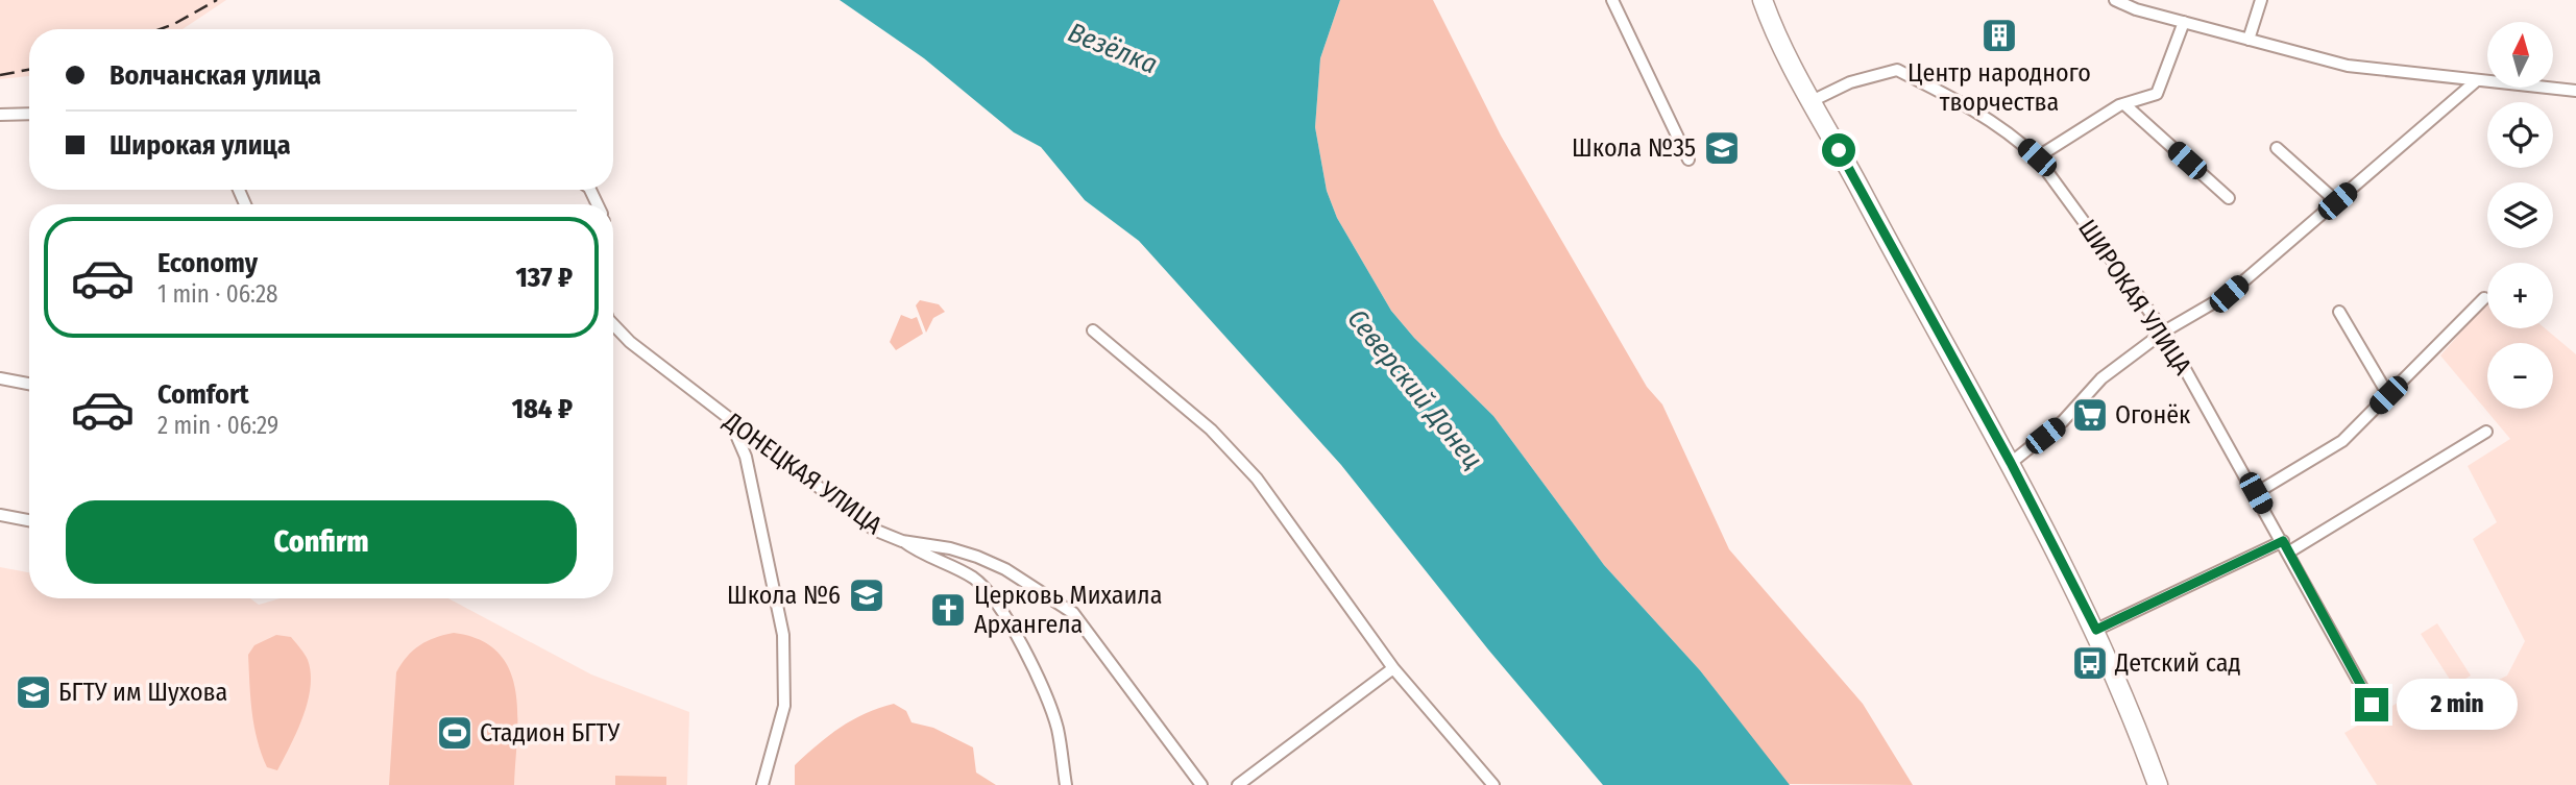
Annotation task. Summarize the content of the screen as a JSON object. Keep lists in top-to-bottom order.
{
  "streets": {
    "street": ["ШИРОКАЯ УЛИЦА", "ДОНЕЦКАЯ УЛИЦА"]
  },
  "water": ["Везёлка", "Северский Донец"],
  "places": {
    "building": ["Центр народного творчества"],
    "school or university": ["Школа №35", "Школа №6", "БГТУ им Шухова"],
    "supermarket": ["Огонёк"],
    "church": ["Церковь Михаила Архангела"],
    "bus stop": ["Детский сад"],
    "sports": ["Стадион БГТУ"]
  },
  "north": "top",
  "page": {
    "map_buttons": ["+", "−"],
    "banner": ["Волчанская улица", "Широкая улица"],
    "list": [
      {
        "name": "Economy",
        "note": "1 min · 06:28",
        "value": "137 ₽"
      },
      {
        "name": "Comfort",
        "note": "2 min · 06:29",
        "value": "184 ₽"
      }
    ],
    "buttons": "Confirm",
    "bubble": "2 min"
  }
}
